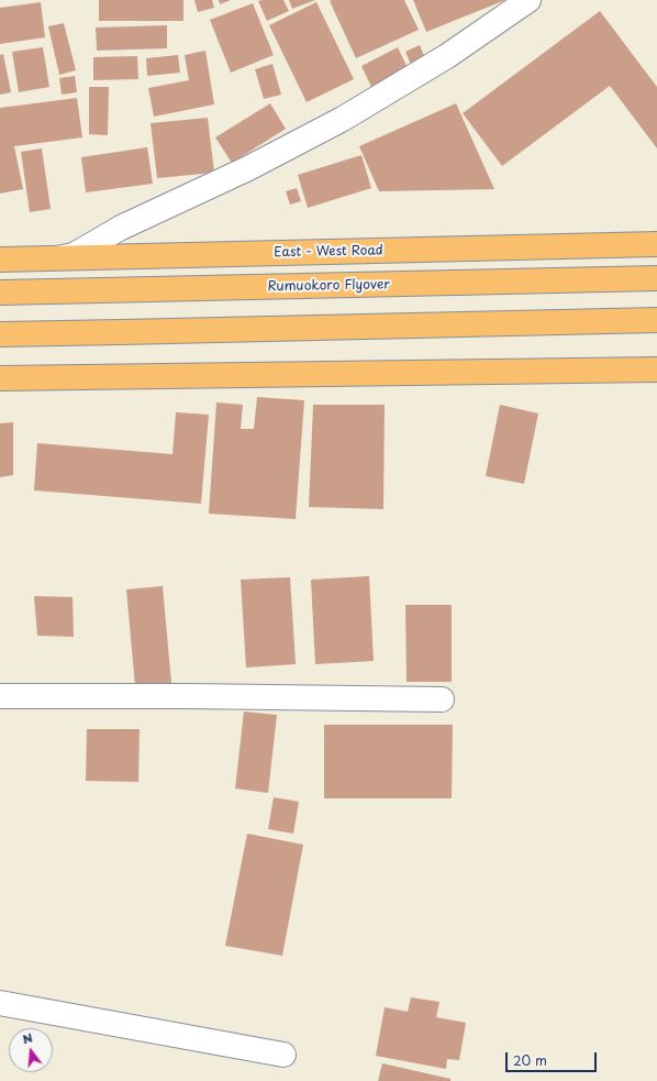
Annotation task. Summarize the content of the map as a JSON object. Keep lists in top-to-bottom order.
{
  "streets": {
    "main road": ["East - West Road", "Rumuokoro Flyover"]
  },
  "scale_bar": "20 m",
  "north": "top"
}
